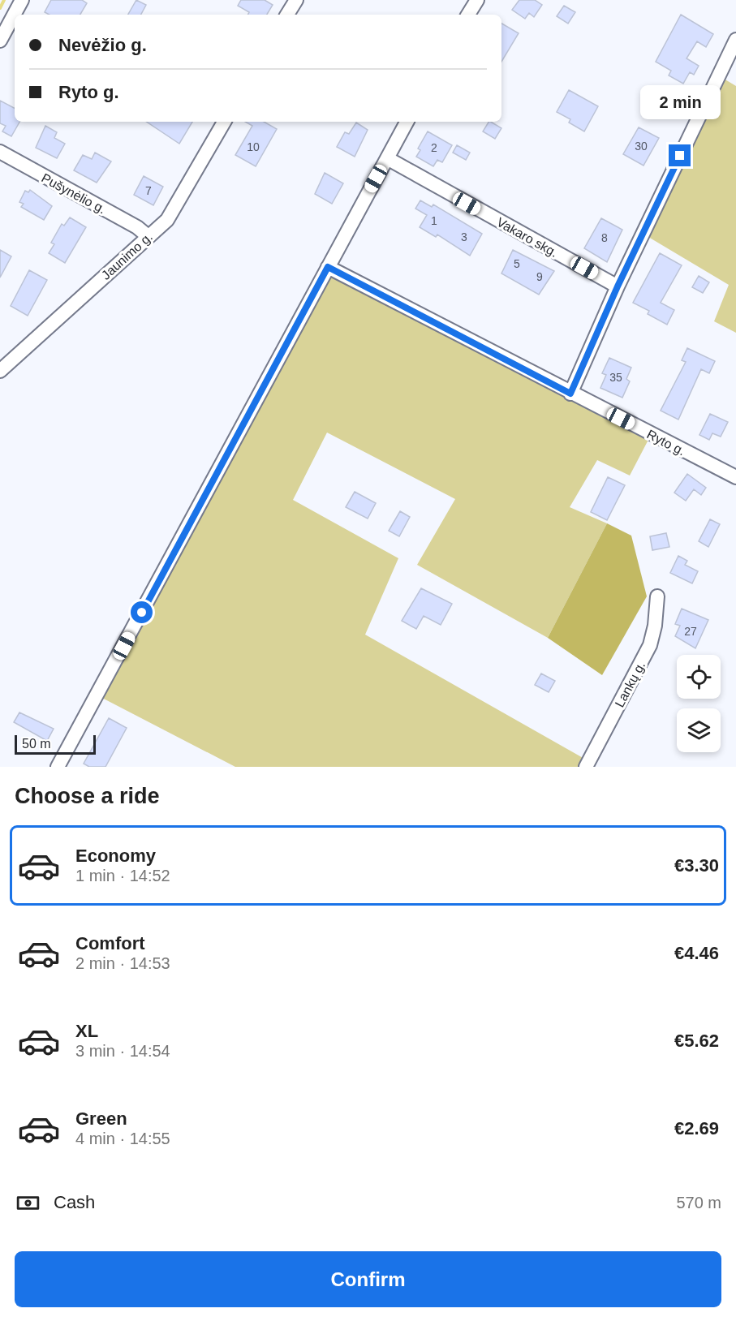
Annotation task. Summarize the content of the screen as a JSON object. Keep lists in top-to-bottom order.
{
  "streets": {
    "street": [
      "Pušynėlio g.",
      "Vakaro skg.",
      "Jaunimo g.",
      "Ryto g.",
      "Lankų g."
    ]
  },
  "crossings": [
    ["Pušynėlio g.", "Jaunimo g."]
  ],
  "house_numbers": [
    "30",
    "10",
    "2",
    "7",
    "1",
    "3",
    "8",
    "5",
    "9",
    "35",
    "27"
  ],
  "scale_bar": "50 m",
  "page": {
    "banner": ["Nevėžio g.", "Ryto g."],
    "bubble": "2 min",
    "scale": "50 m",
    "heading": "Choose a ride",
    "list": [
      {
        "name": "Economy",
        "note": "1 min · 14:52",
        "value": "€3.30"
      },
      {
        "name": "Comfort",
        "note": "2 min · 14:53",
        "value": "€4.46"
      },
      {
        "name": "XL",
        "note": "3 min · 14:54",
        "value": "€5.62"
      },
      {
        "name": "Green",
        "note": "4 min · 14:55",
        "value": "€2.69"
      }
    ],
    "pay": ["Cash", "570 m"],
    "buttons": "Confirm"
  }
}
